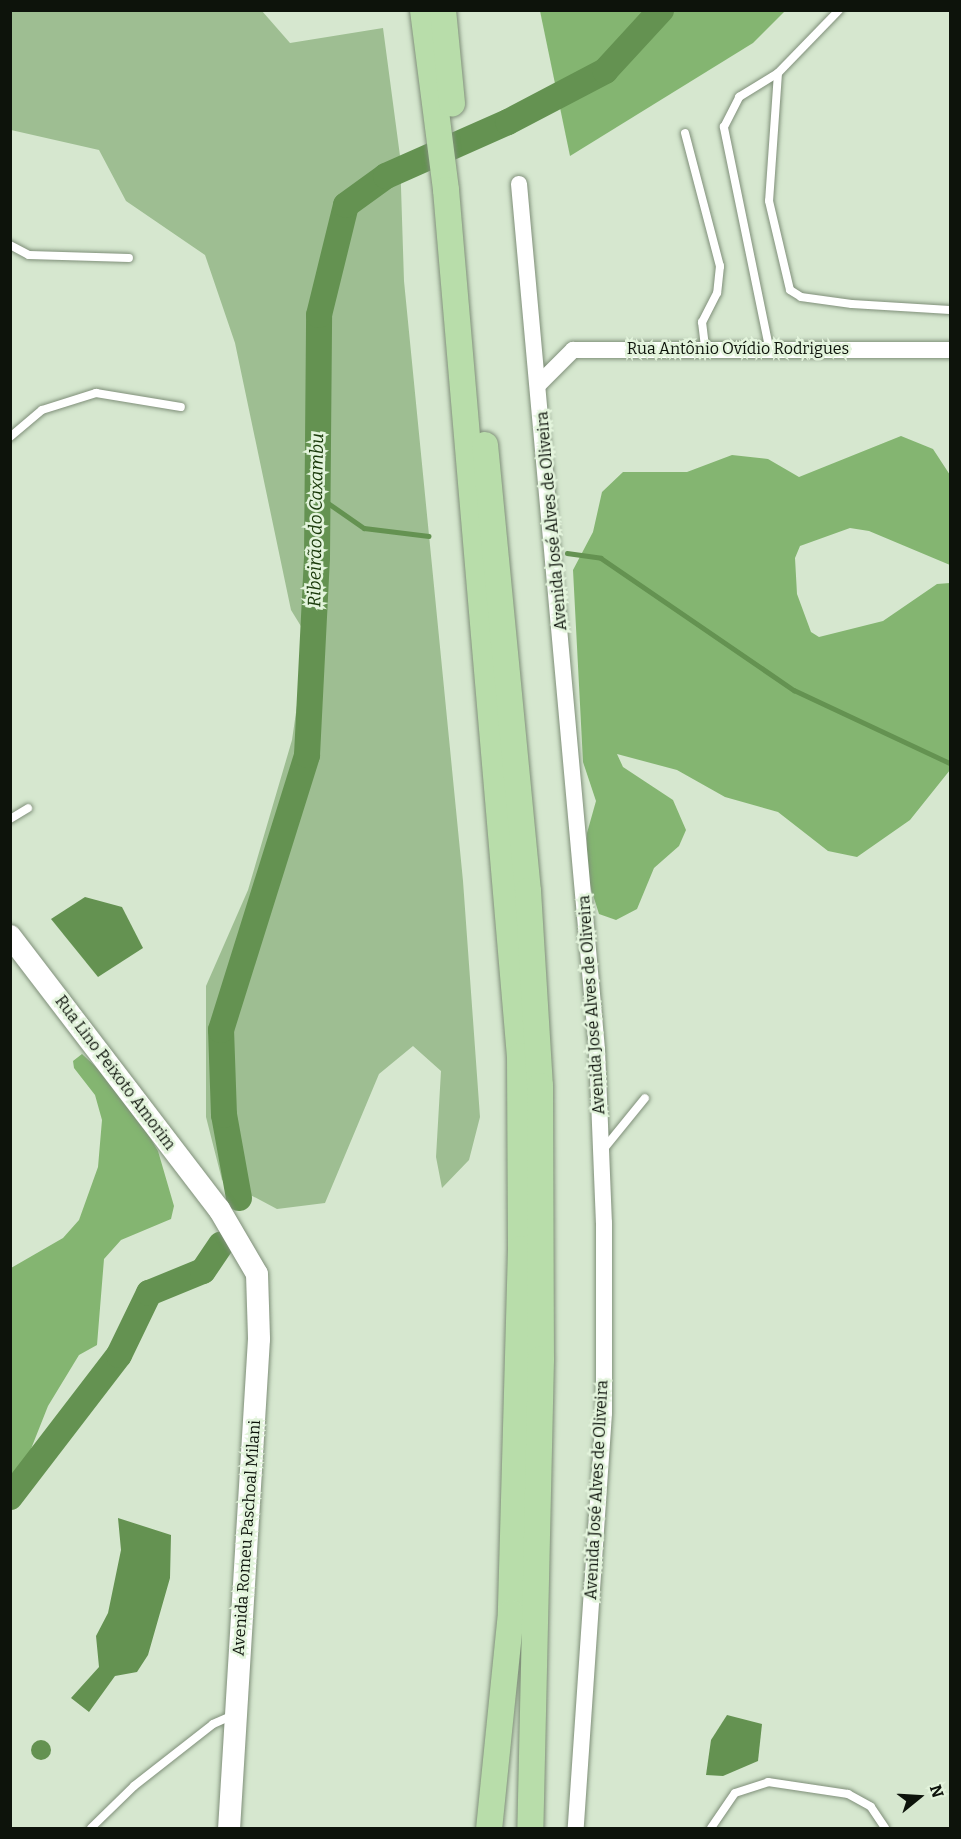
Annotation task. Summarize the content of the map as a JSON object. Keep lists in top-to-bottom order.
{
  "streets": {
    "street": [
      "Rua Antônio Ovídio Rodrigues",
      "Avenida José Alves de Oliveira",
      "Rua Lino Peixoto Amorim",
      "Avenida Romeu Paschoal Milani"
    ]
  },
  "crossings": [
    ["Rua Antônio Ovídio Rodrigues", "Avenida José Alves de Oliveira"],
    ["Rua Lino Peixoto Amorim", "Avenida Romeu Paschoal Milani"]
  ],
  "water": ["Ribeirão do Caxambu"],
  "north": "right"
}
